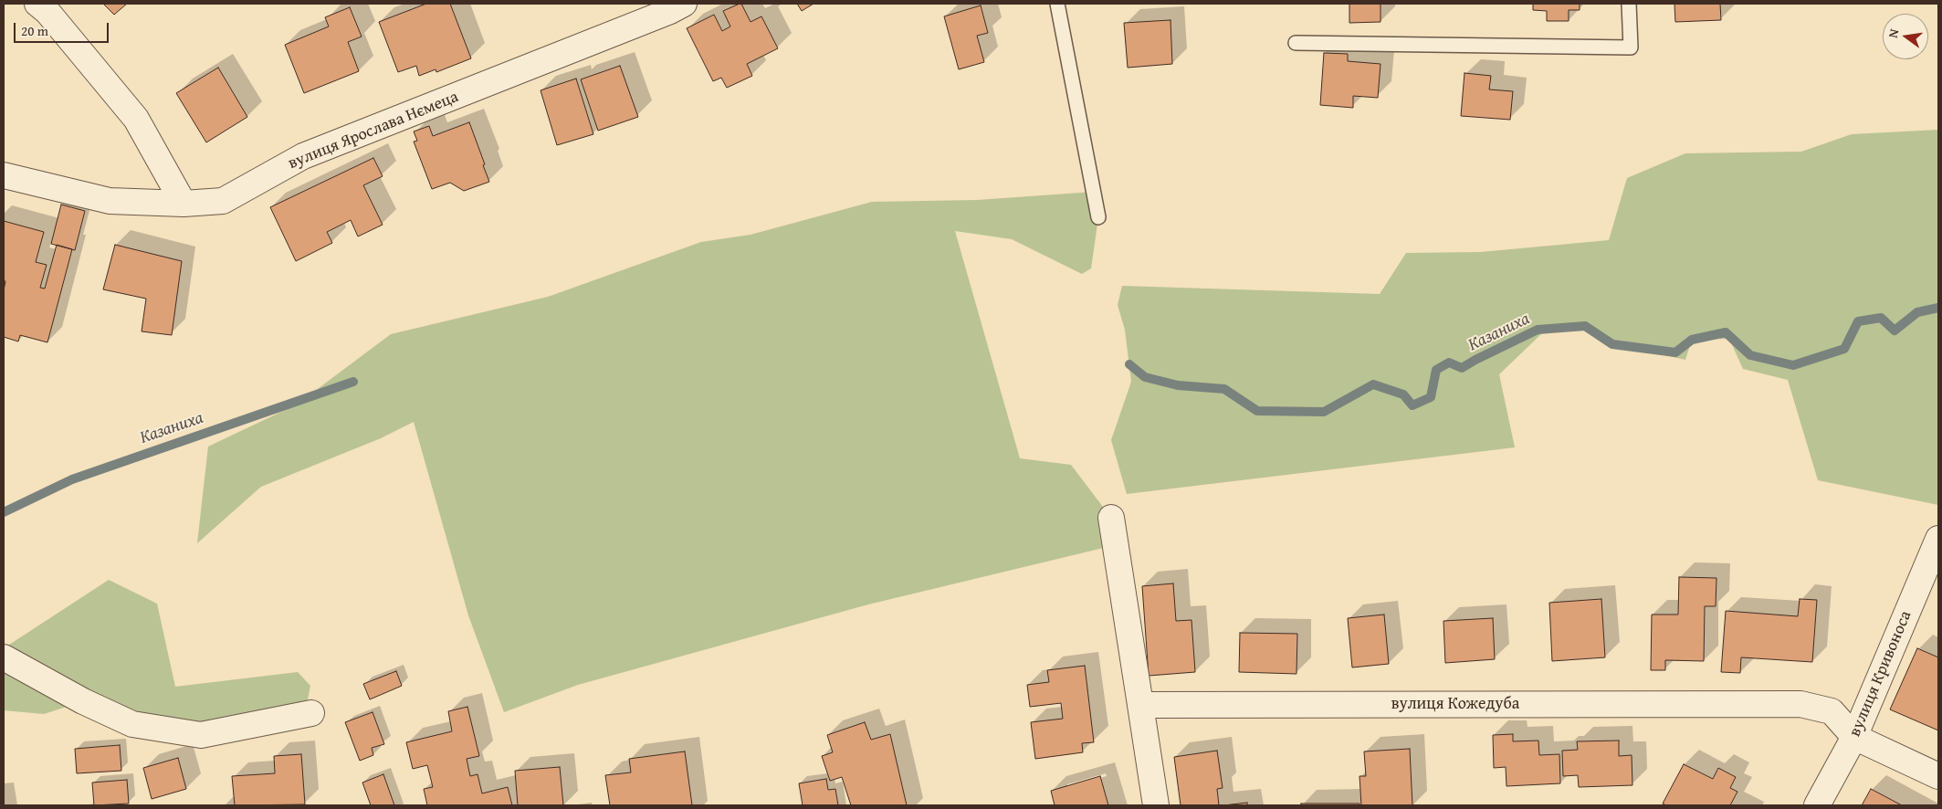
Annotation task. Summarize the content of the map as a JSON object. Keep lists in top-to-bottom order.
{
  "streets": {
    "street": ["вулиця Ярослава Нємеца", "вулиця Кривоноса", "вулиця Кожедуба"]
  },
  "crossings": [
    ["вулиця Кривоноса", "вулиця Кожедуба"]
  ],
  "water": ["Казаниха"],
  "scale_bar": "20 m",
  "north": "left"
}
